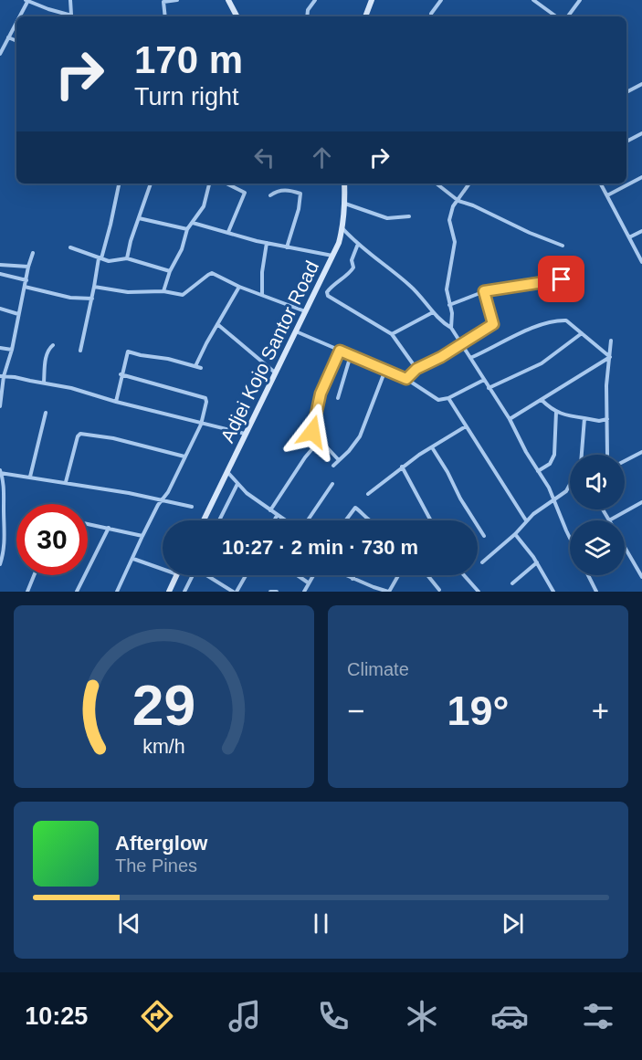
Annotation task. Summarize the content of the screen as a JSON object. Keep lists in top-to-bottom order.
{
  "streets": {
    "street": ["Adjei Kojo Santor Road"]
  },
  "page": {
    "turn": ["170 m", "Turn right"],
    "limit": "30",
    "trip": "10:27 · 2 min · 730 m",
    "tile": "Climate",
    "heat": ["−", "19°", "+"],
    "song": ["Afterglow", "The Pines"],
    "tabs": "10:25",
    "gauge": ["29", "km/h"]
  }
}
